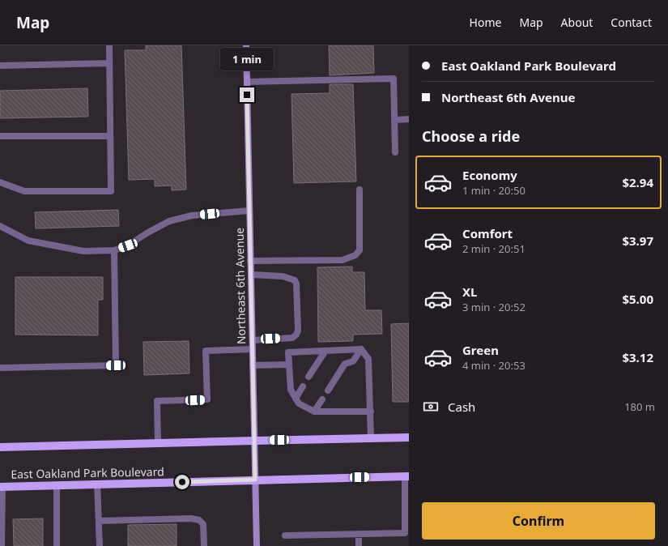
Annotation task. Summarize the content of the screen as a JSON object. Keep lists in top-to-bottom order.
{
  "streets": {
    "main road": ["East Oakland Park Boulevard"],
    "street": ["Northeast 6th Avenue"]
  },
  "crossings": [
    ["Northeast 6th Avenue", "East Oakland Park Boulevard"]
  ],
  "page": {
    "header": "Map",
    "nav": [
      "Home",
      "Map",
      "About",
      "Contact"
    ],
    "banner": ["East Oakland Park Boulevard", "Northeast 6th Avenue"],
    "bubble": "1 min",
    "heading": "Choose a ride",
    "list": [
      {
        "name": "Economy",
        "note": "1 min · 20:50",
        "value": "$2.94"
      },
      {
        "name": "Comfort",
        "note": "2 min · 20:51",
        "value": "$3.97"
      },
      {
        "name": "XL",
        "note": "3 min · 20:52",
        "value": "$5.00"
      },
      {
        "name": "Green",
        "note": "4 min · 20:53",
        "value": "$3.12"
      }
    ],
    "pay": ["Cash", "180 m"],
    "buttons": "Confirm"
  }
}
